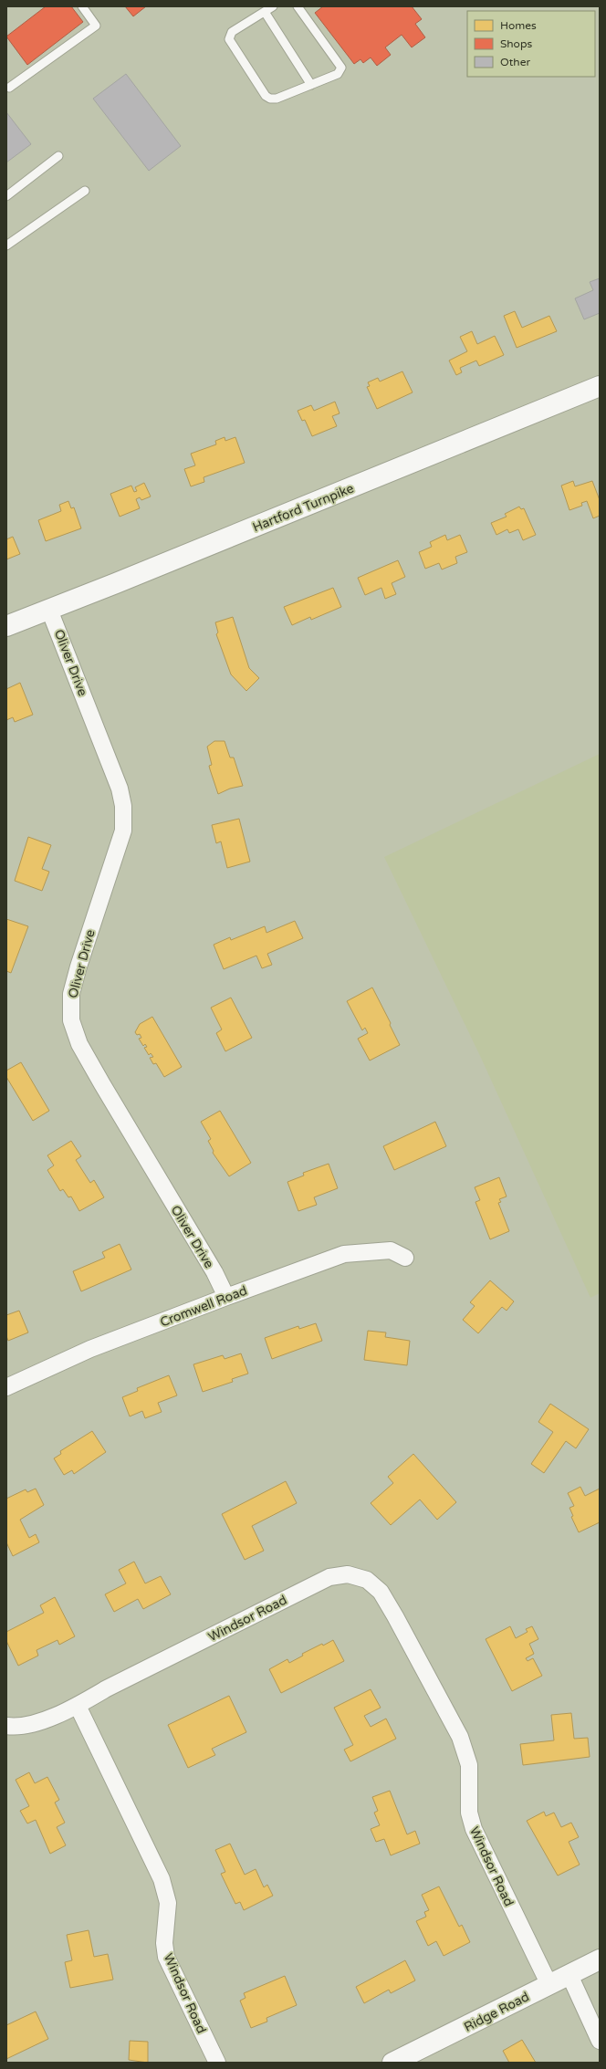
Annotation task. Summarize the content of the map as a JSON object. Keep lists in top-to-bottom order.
{
  "streets": {
    "main road": ["Hartford Turnpike", "Ridge Road"],
    "street": ["Oliver Drive", "Cromwell Road", "Windsor Road"]
  },
  "crossings": [
    ["Hartford Turnpike", "Oliver Drive"],
    ["Oliver Drive", "Cromwell Road"],
    ["Windsor Road", "Ridge Road"]
  ],
  "legend": ["Homes", "Shops", "Other"]
}
